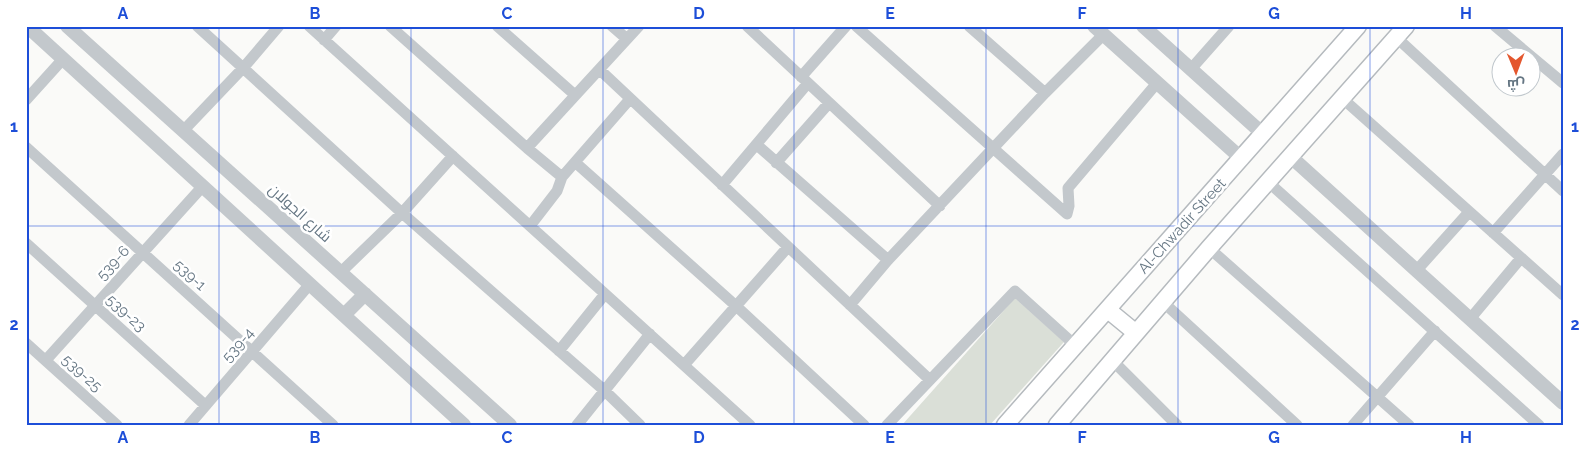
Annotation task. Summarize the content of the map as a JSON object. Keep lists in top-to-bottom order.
{
  "streets": {
    "main road": ["Al-Chwadir Street"],
    "street": [
      "شارع الجولان",
      "539-6",
      "539-1",
      "539-23",
      "539-4",
      "539-25"
    ]
  },
  "crossings": [
    ["539-6", "539-1"],
    ["539-6", "539-23"],
    ["539-6", "539-25"],
    ["539-1", "539-4"],
    ["539-23", "539-4"]
  ],
  "north": "bottom",
  "grid": {
    "columns": [
      "A",
      "B",
      "C",
      "D",
      "E",
      "F",
      "G",
      "H"
    ],
    "rows": ["1", "2"]
  }
}
